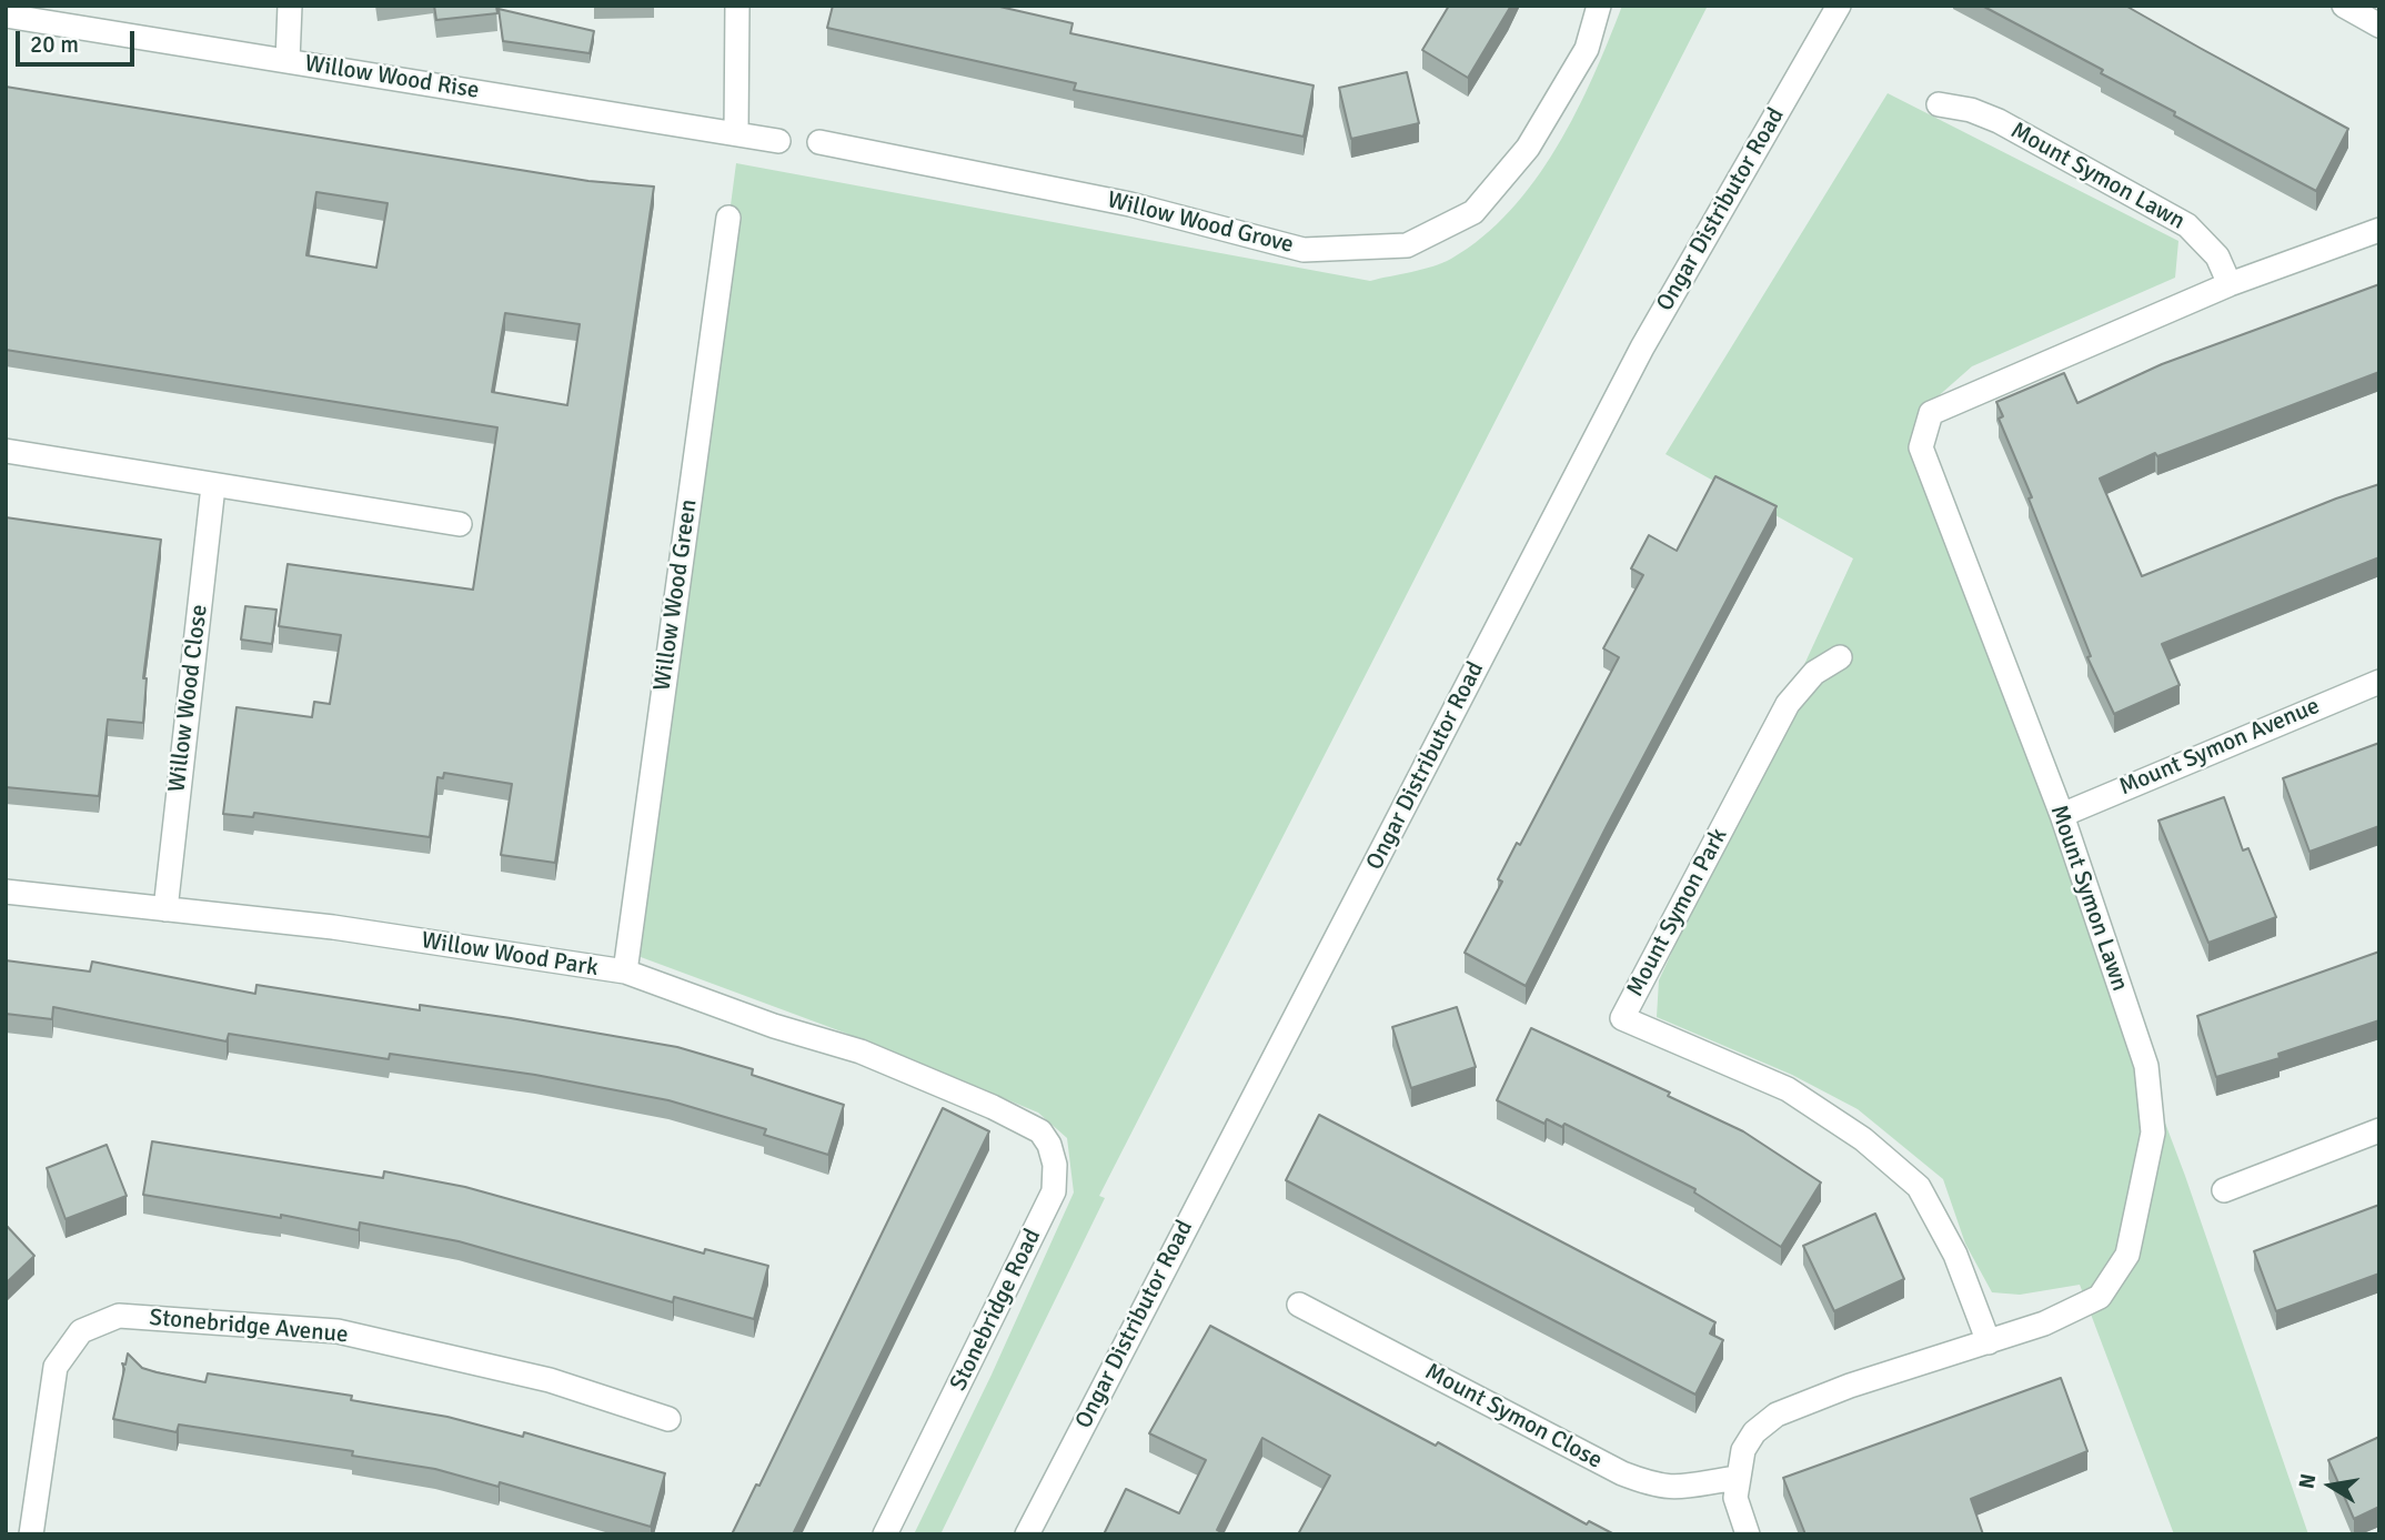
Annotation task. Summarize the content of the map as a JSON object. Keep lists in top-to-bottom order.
{
  "streets": {
    "street": [
      "Willow Wood Rise",
      "Mount Symon Lawn",
      "Ongar Distributor Road",
      "Willow Wood Grove",
      "Willow Wood Green",
      "Willow Wood Close",
      "Mount Symon Avenue",
      "Mount Symon Park",
      "Willow Wood Park",
      "Stonebridge Road",
      "Stonebridge Avenue",
      "Mount Symon Close"
    ]
  },
  "crossings": [
    ["Mount Symon Lawn", "Mount Symon Avenue"],
    ["Mount Symon Lawn", "Mount Symon Park"],
    ["Mount Symon Lawn", "Mount Symon Close"],
    ["Willow Wood Green", "Willow Wood Park"],
    ["Willow Wood Close", "Willow Wood Park"],
    ["Willow Wood Park", "Stonebridge Road"]
  ],
  "scale_bar": "20 m",
  "north": "left"
}
